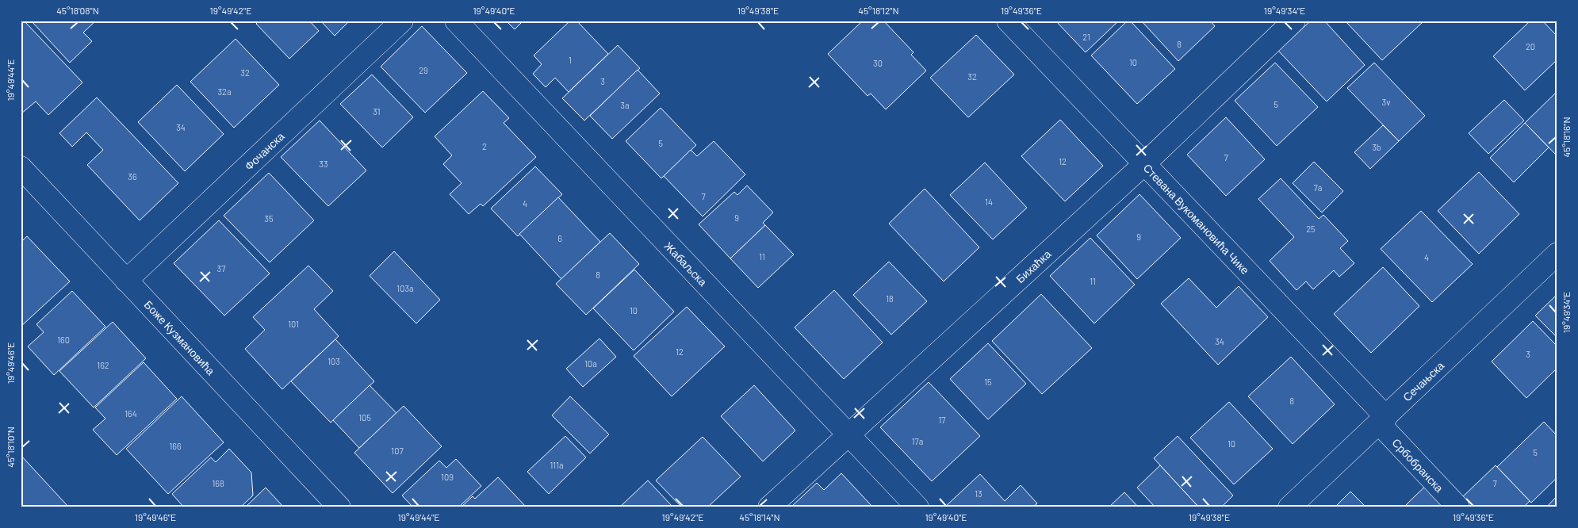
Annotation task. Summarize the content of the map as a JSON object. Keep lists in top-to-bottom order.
{
  "streets": {
    "street": [
      "Фочанска",
      "Стевана Вукомановића Чике",
      "Жабаљска",
      "Бихаћка",
      "Боже Кузмановића",
      "Сечањска",
      "Србобранска"
    ]
  },
  "crossings": [
    ["Фочанска", "Боже Кузмановића"],
    ["Стевана Вукомановића Чике", "Бихаћка"],
    ["Стевана Вукомановића Чике", "Сечањска"],
    ["Стевана Вукомановића Чике", "Србобранска"],
    ["Жабаљска", "Бихаћка"],
    ["Сечањска", "Србобранска"]
  ],
  "house_numbers": [
    "21",
    "8",
    "20",
    "1",
    "10",
    "30",
    "29",
    "32",
    "32",
    "3",
    "32a",
    "3v",
    "5",
    "3a",
    "31",
    "34",
    "5",
    "2",
    "3b",
    "7",
    "12",
    "33",
    "36",
    "7a",
    "7",
    "14",
    "4",
    "9",
    "35",
    "25",
    "9",
    "6",
    "11",
    "4",
    "37",
    "8",
    "11",
    "103a",
    "18",
    "10",
    "101",
    "160",
    "34",
    "12",
    "3",
    "103",
    "10a",
    "162",
    "15",
    "8",
    "164",
    "105",
    "17",
    "17a",
    "10",
    "166",
    "107",
    "5",
    "111a",
    "109",
    "168",
    "7",
    "13"
  ],
  "coordinates": [
    "45°18'08\"N",
    "19°49'42\"E",
    "19°49'40\"E",
    "19°49'38\"E",
    "45°18'12\"N",
    "19°49'36\"E",
    "19°49'34\"E",
    "19°49'44\"E",
    "45°18'16\"N",
    "19°49'46\"E",
    "45°18'10\"N",
    "45°18'14\"N"
  ]
}
